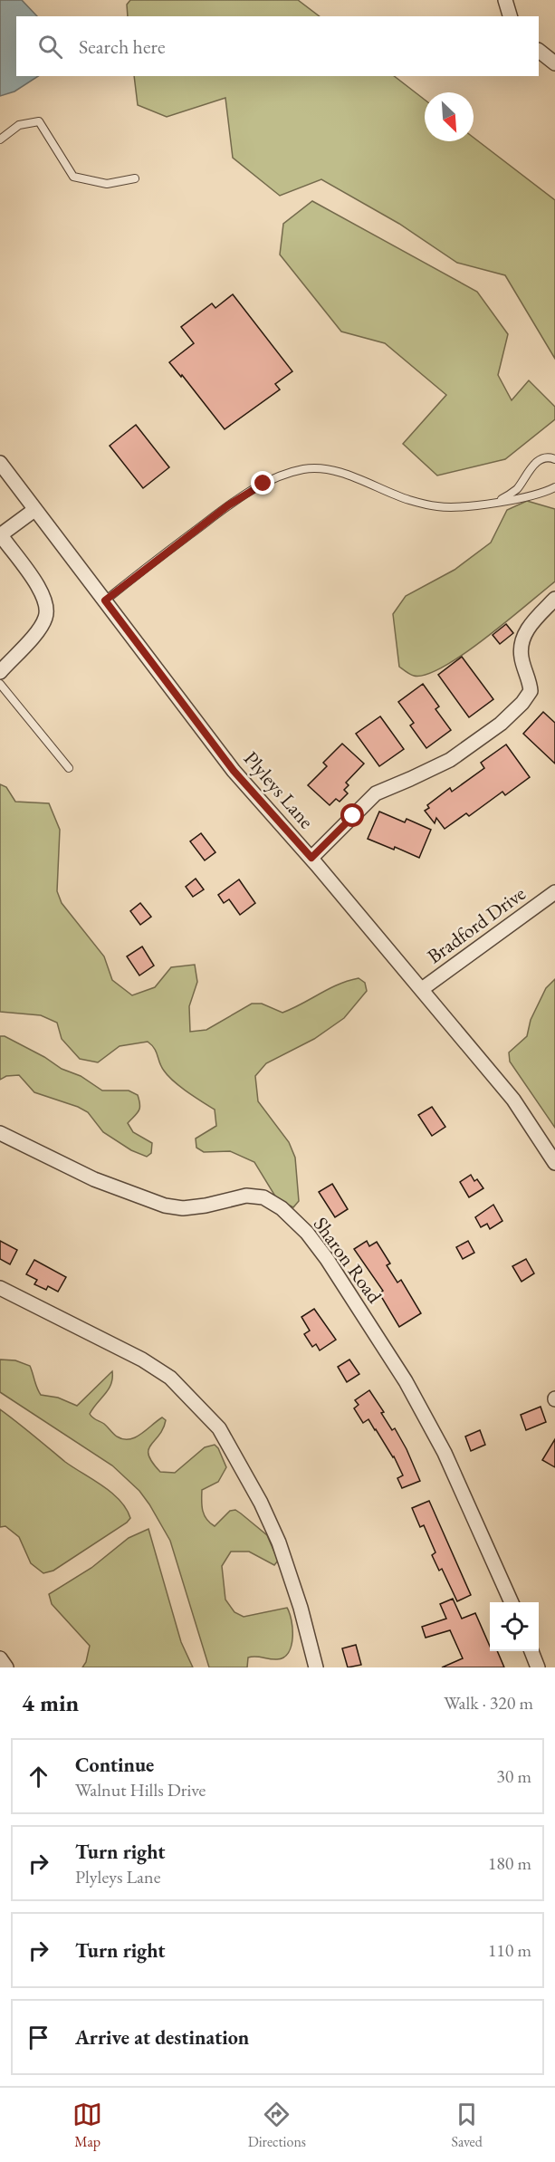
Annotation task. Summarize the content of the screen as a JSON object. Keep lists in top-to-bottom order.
{
  "streets": {
    "street": ["Plyleys Lane", "Bradford Drive", "Sharon Road"]
  },
  "crossings": [
    ["Plyleys Lane", "Bradford Drive"]
  ],
  "north": "bottom right",
  "page": {
    "search": "Search here",
    "heading": ["4 min", "Walk · 320 m"],
    "list": [
      ["Continue", "Walnut Hills Drive", "30 m"],
      ["Turn right", "Plyleys Lane", "180 m"],
      ["Turn right", "110 m"],
      "Arrive at destination"
    ],
    "nav": ["Map", "Directions", "Saved"]
  }
}
